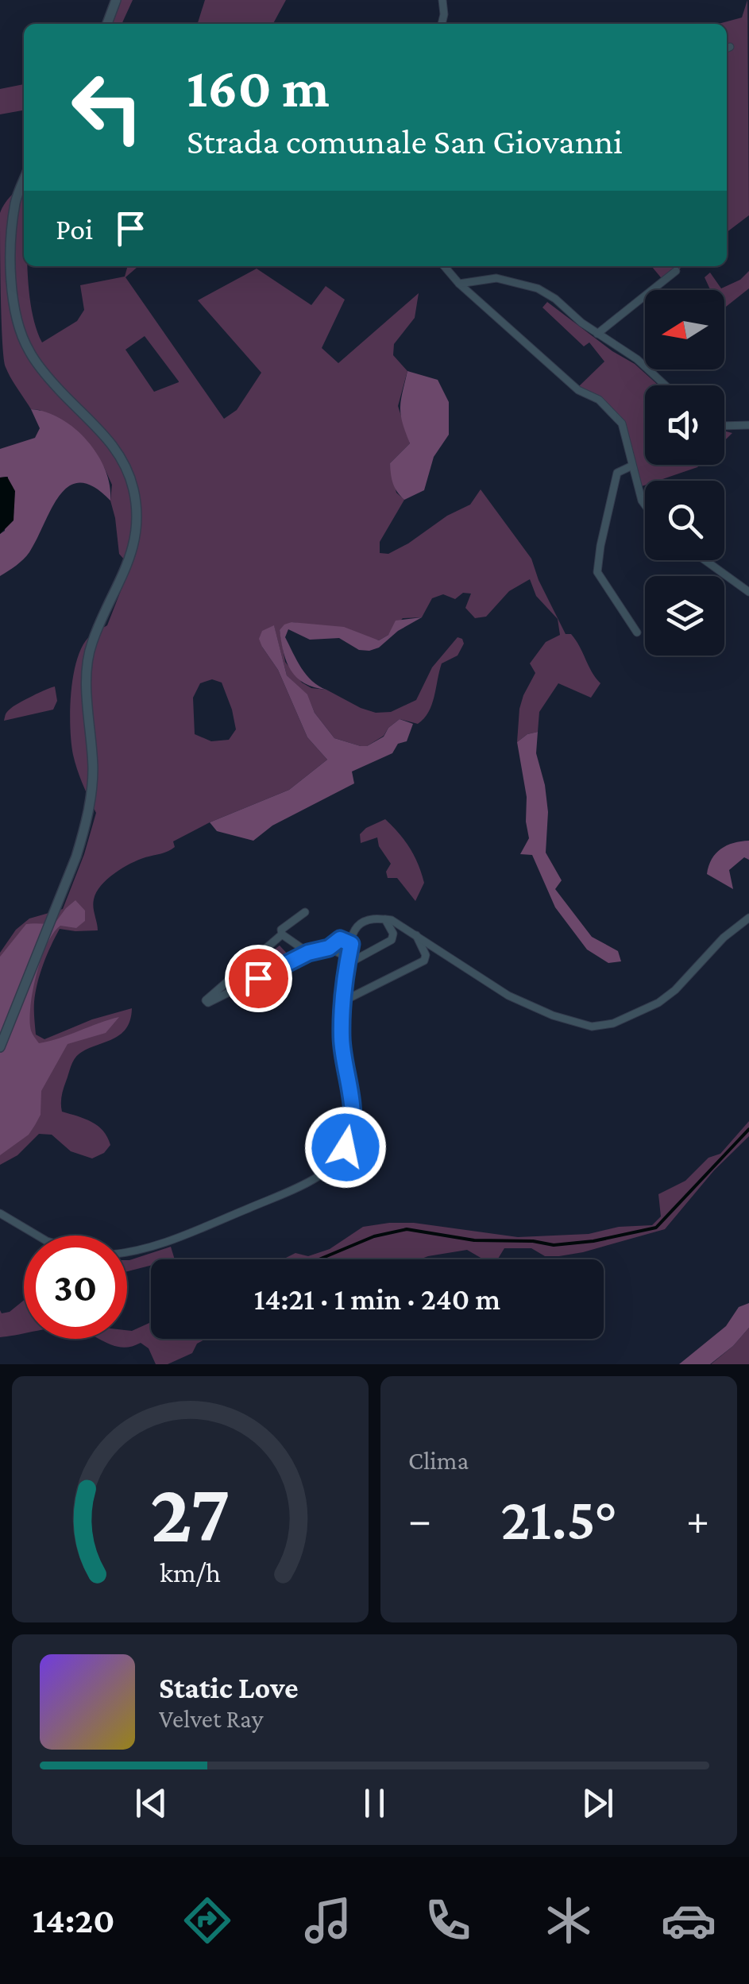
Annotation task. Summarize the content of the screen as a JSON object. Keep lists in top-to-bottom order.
{
  "north": "left",
  "page": {
    "turn": ["160 m", "Strada comunale San Giovanni"],
    "then": "Poi",
    "limit": "30",
    "trip": "14:21 · 1 min · 240 m",
    "tile": "Clima",
    "heat": ["−", "21.5°", "+"],
    "song": ["Static Love", "Velvet Ray"],
    "tabs": "14:20",
    "gauge": ["27", "km/h"]
  }
}
